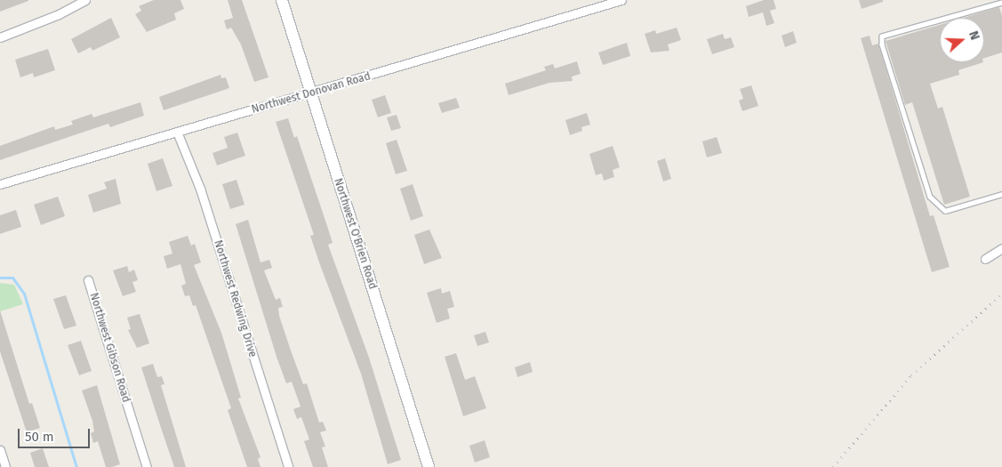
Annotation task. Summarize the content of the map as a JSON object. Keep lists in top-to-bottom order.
{
  "streets": {
    "street": [
      "Northwest Donovan Road",
      "Northwest O'Brien Road",
      "Northwest Redwing Drive",
      "Northwest Gibson Road"
    ]
  },
  "crossings": [
    ["Northwest Donovan Road", "Northwest O'Brien Road"],
    ["Northwest Donovan Road", "Northwest Redwing Drive"]
  ],
  "scale_bar": "50 m",
  "north": "right"
}
